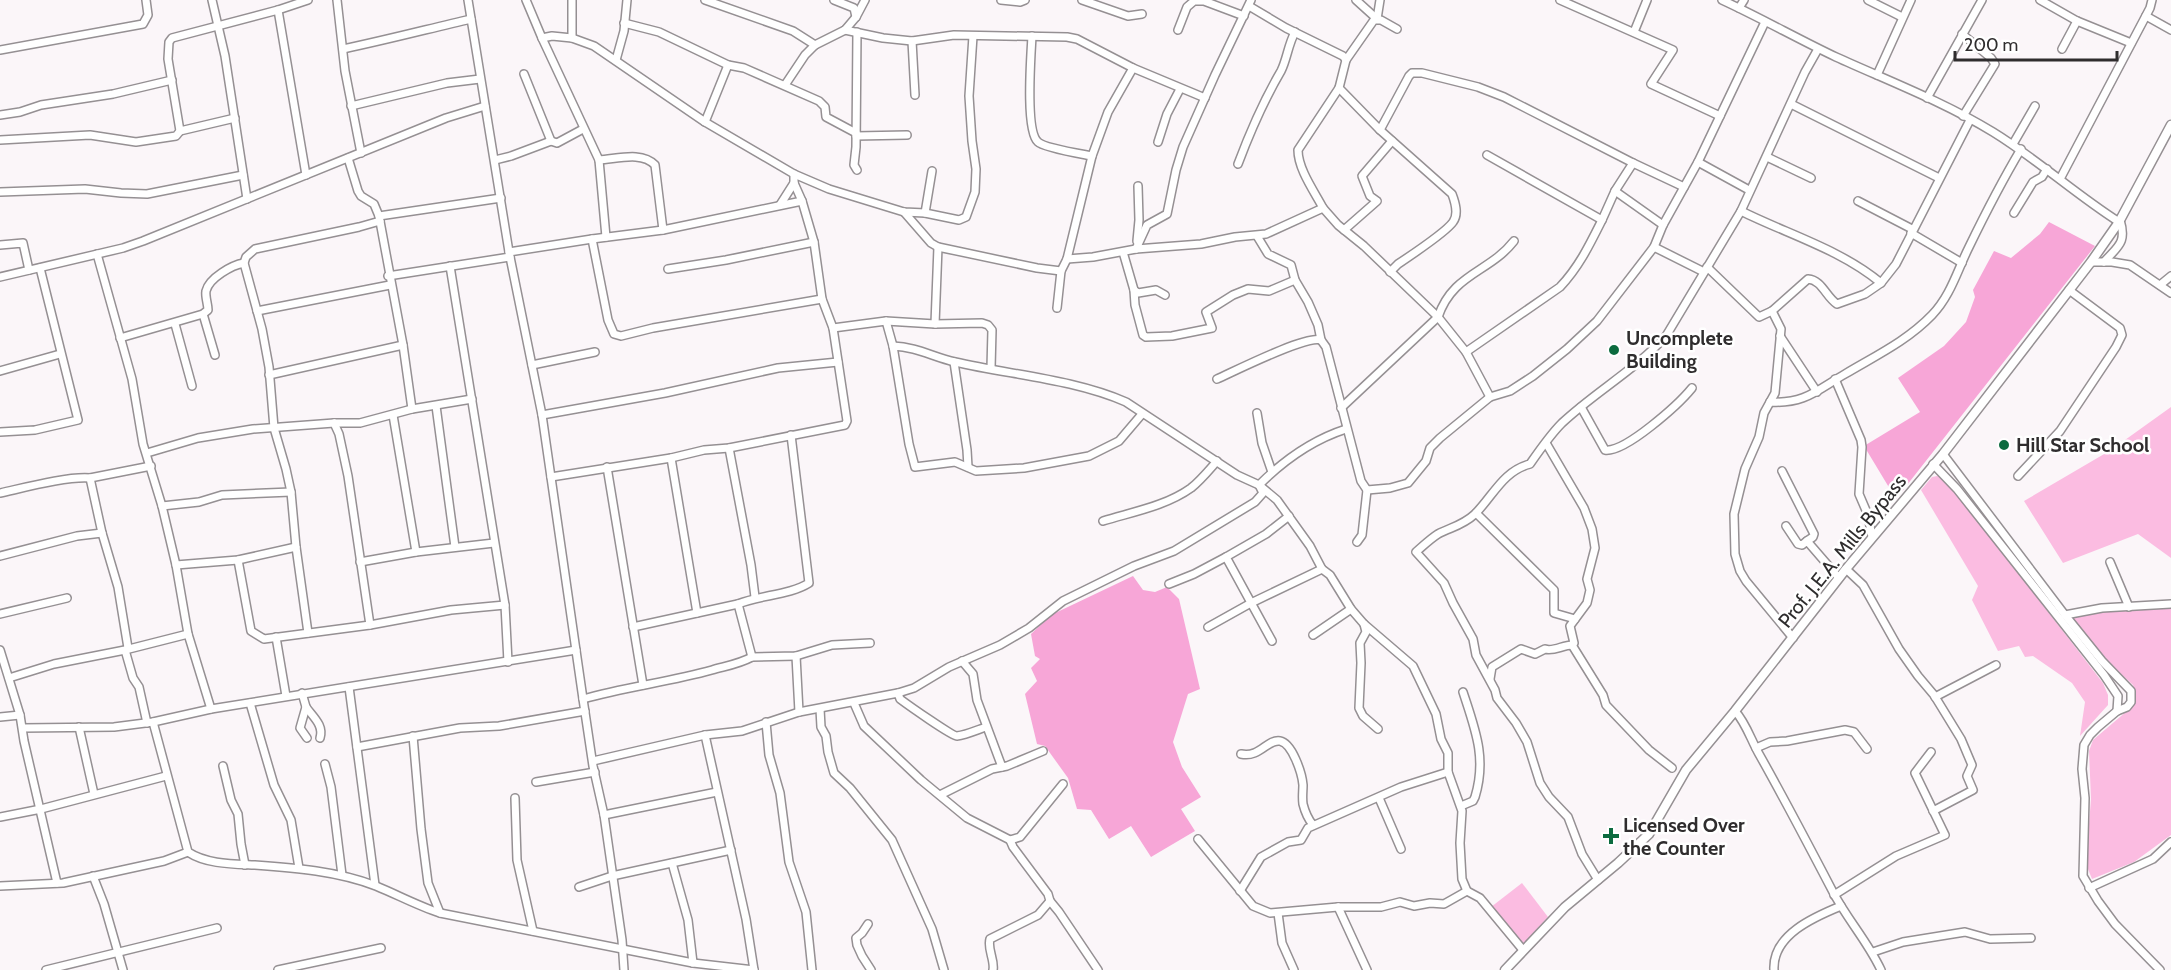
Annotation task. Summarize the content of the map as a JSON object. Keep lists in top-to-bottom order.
{
  "streets": {
    "street": ["Prof. J.E.A. Mills Bypass"]
  },
  "places": {
    "other": ["Uncomplete Building", "Hill Star School"],
    "health": ["Licensed Over the Counter"]
  },
  "scale_bar": "200 m"
}
